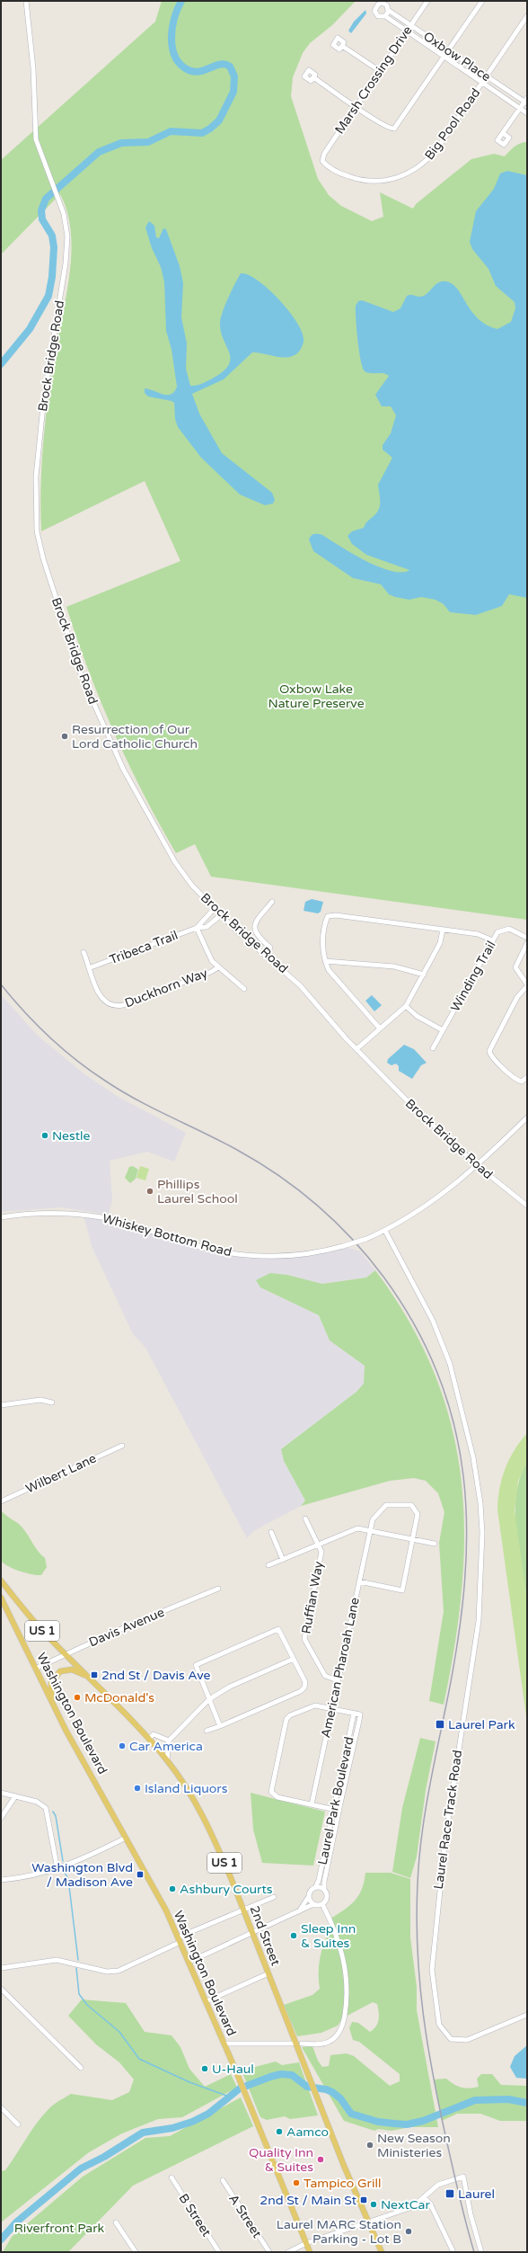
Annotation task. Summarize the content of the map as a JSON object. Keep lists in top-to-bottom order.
{
  "streets": {
    "main road": ["US 1", "Washington Boulevard", "2nd Street"],
    "street": [
      "Oxbow Place",
      "Marsh Crossing Drive",
      "Big Pool Road",
      "Brock Bridge Road",
      "Tribeca Trail",
      "Winding Trail",
      "Duckhorn Way",
      "Whiskey Bottom Road",
      "Wilbert Lane",
      "Ruffian Way",
      "Davis Avenue",
      "American Pharoah Lane",
      "Laurel Park Boulevard",
      "Laurel Race Track Road",
      "B Street",
      "A Street"
    ]
  },
  "crossings": [
    ["Oxbow Place", "Marsh Crossing Drive"],
    ["Oxbow Place", "Big Pool Road"],
    ["Marsh Crossing Drive", "Big Pool Road"],
    ["Brock Bridge Road", "Tribeca Trail"],
    ["Brock Bridge Road", "Whiskey Bottom Road"],
    ["Tribeca Trail", "Duckhorn Way"],
    ["Whiskey Bottom Road", "Laurel Race Track Road"],
    ["Ruffian Way", "American Pharoah Lane"],
    ["Davis Avenue", "Washington Boulevard"],
    ["Davis Avenue", "2nd Street"]
  ],
  "parks": ["Oxbow Lake Nature Preserve", "Riverfront Park"],
  "places": {
    "other": [
      "Resurrection of Our Lord Catholic Church",
      "Nestle",
      "Phillips Laurel School",
      "McDonald's",
      "Car America",
      "Island Liquors",
      "Ashbury Courts",
      "Sleep Inn & Suites",
      "U-Haul",
      "Aamco",
      "New Season Ministeries",
      "Quality Inn & Suites",
      "Tampico Grill",
      "NextCar",
      "Laurel MARC Station Parking - Lot B"
    ],
    "transit": [
      "2nd St / Davis Ave",
      "Laurel Park",
      "Washington Blvd / Madison Ave",
      "Laurel",
      "2nd St / Main St"
    ]
  }
}
